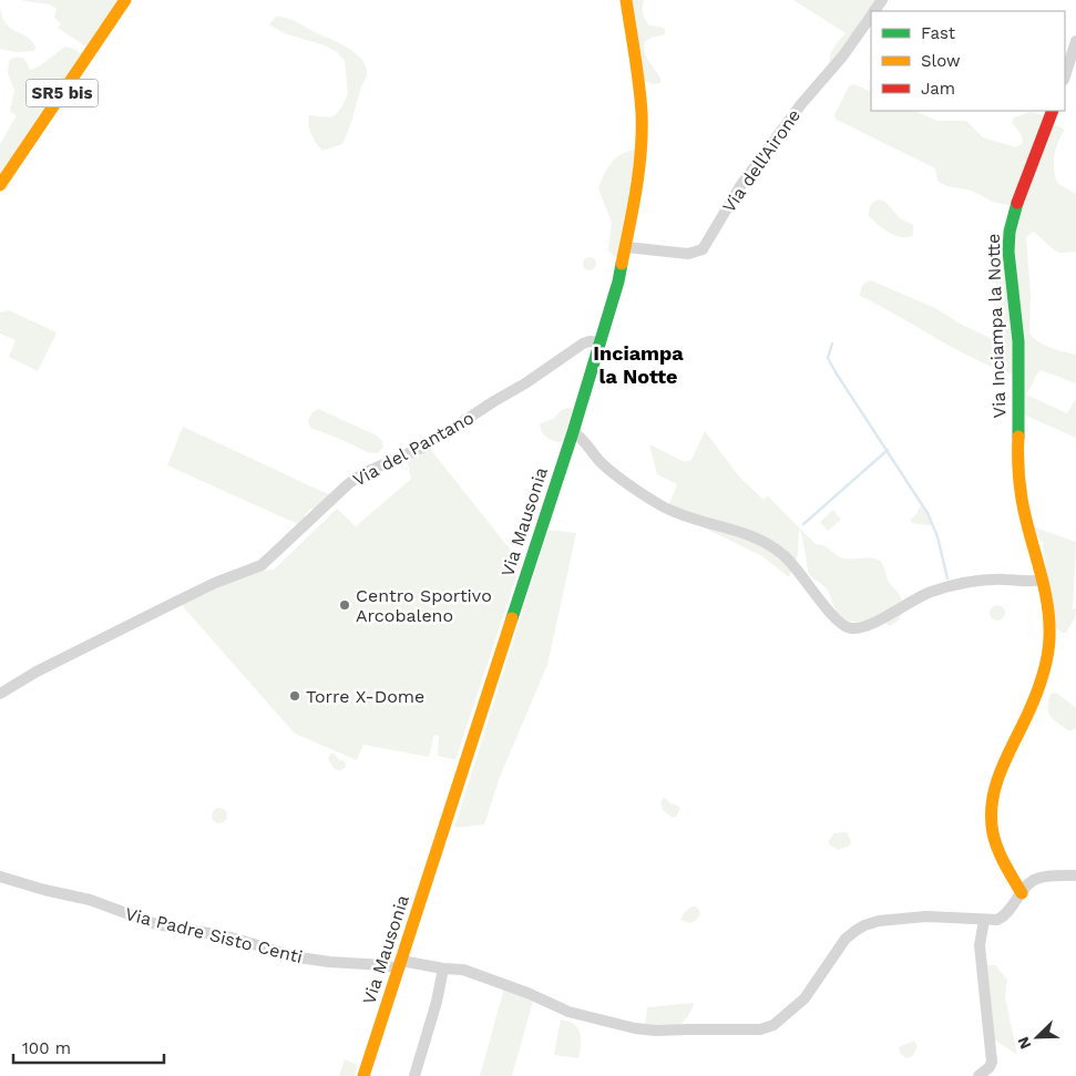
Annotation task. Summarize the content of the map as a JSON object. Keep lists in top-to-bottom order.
{
  "streets": {
    "main road": ["SR5 bis", "Via Inciampa la Notte", "Via Mausonia"],
    "street": ["Via dell'Airone", "Via del Pantano", "Via Padre Sisto Centi"]
  },
  "crossings": [
    ["Via dell'Airone", "Via Mausonia"],
    ["Via del Pantano", "Via Mausonia"],
    ["Via Mausonia", "Via Padre Sisto Centi"]
  ],
  "districts": ["Inciampa la Notte"],
  "places": ["Centro Sportivo Arcobaleno", "Torre X-Dome"],
  "legend": ["Fast", "Slow", "Jam"],
  "scale_bar": "100 m",
  "north": "bottom left"
}
